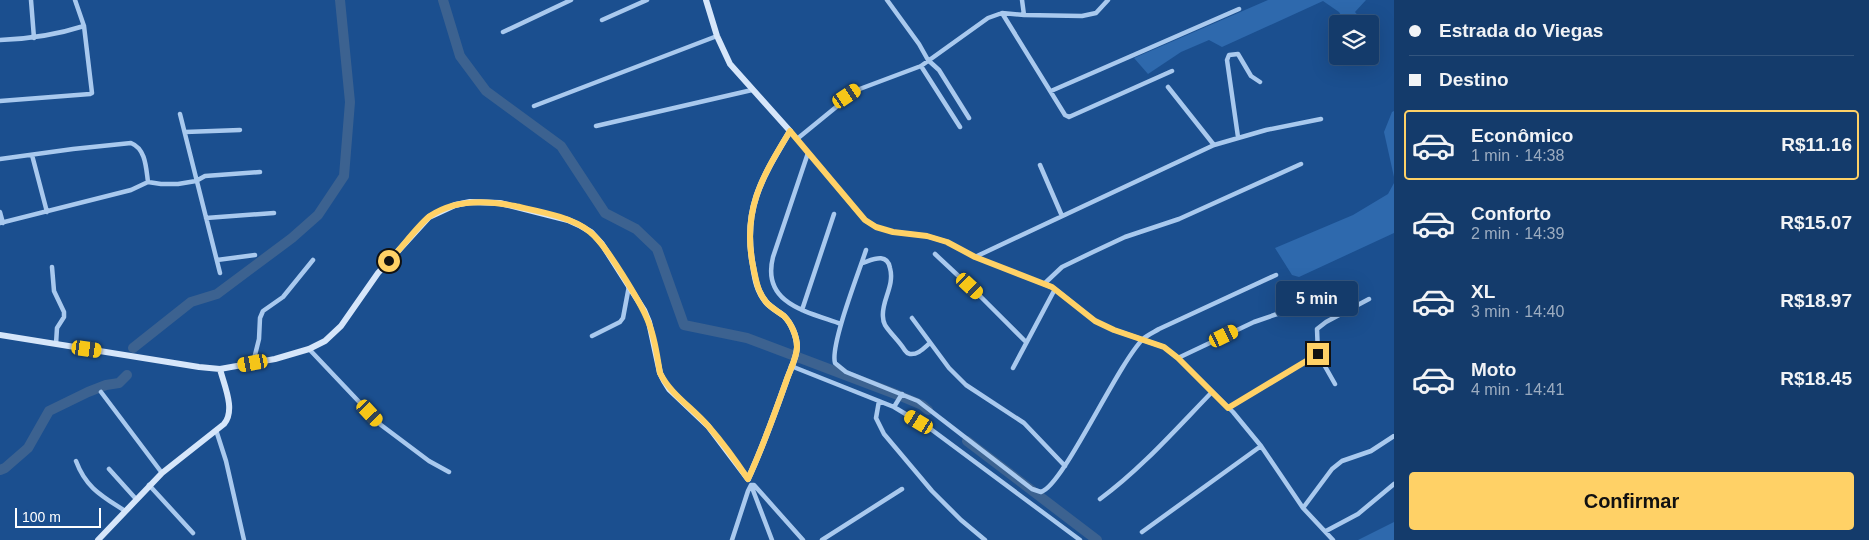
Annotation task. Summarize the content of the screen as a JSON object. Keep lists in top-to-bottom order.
{
  "scale_bar": "100 m",
  "page": {
    "banner": ["Estrada do Viegas", "Destino"],
    "list": [
      {
        "name": "Econômico",
        "note": "1 min · 14:38",
        "value": "R$11.16"
      },
      {
        "name": "Conforto",
        "note": "2 min · 14:39",
        "value": "R$15.07"
      },
      {
        "name": "XL",
        "note": "3 min · 14:40",
        "value": "R$18.97"
      },
      {
        "name": "Moto",
        "note": "4 min · 14:41",
        "value": "R$18.45"
      }
    ],
    "bubble": "5 min",
    "buttons": "Confirmar",
    "scale": "100 m"
  }
}
